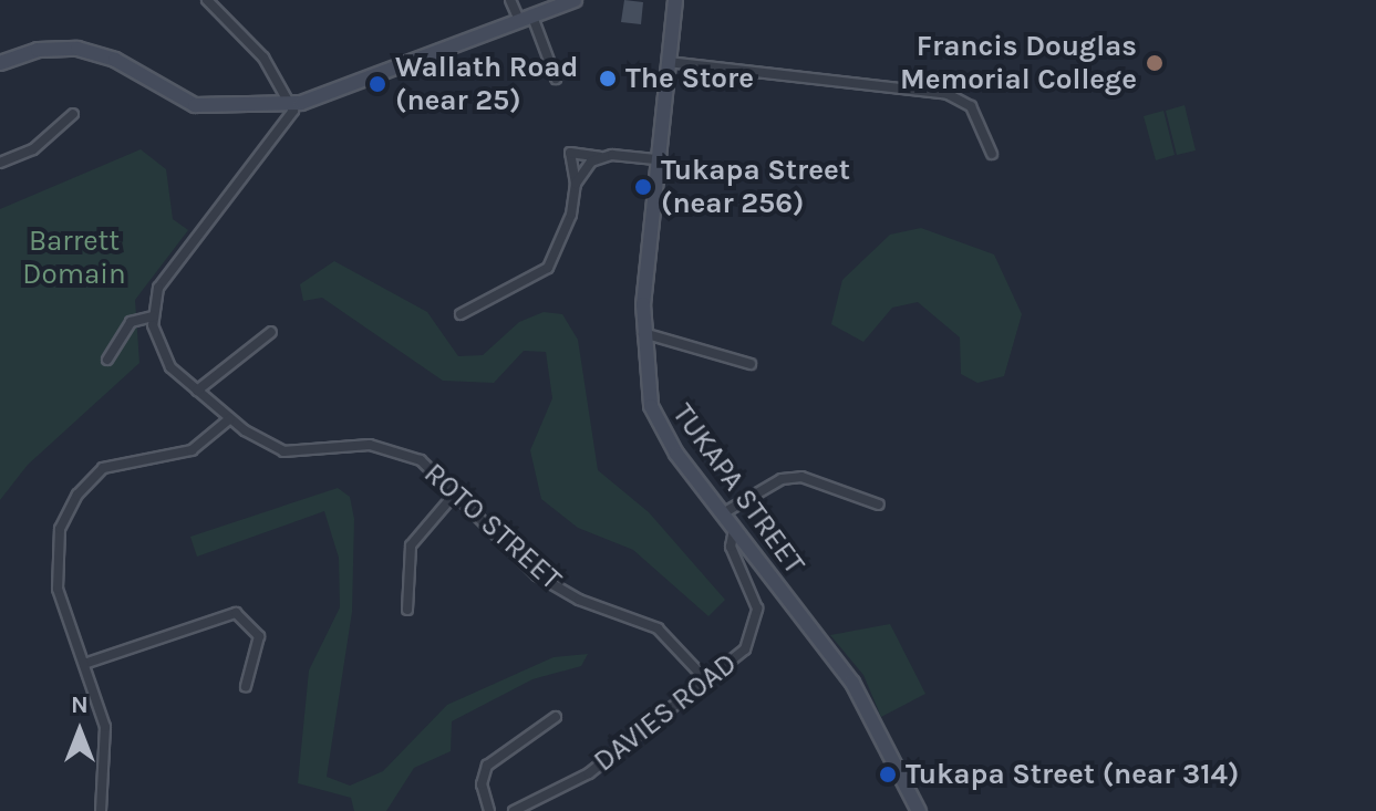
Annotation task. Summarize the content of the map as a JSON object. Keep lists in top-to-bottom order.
{
  "streets": {
    "street": ["TUKAPA STREET", "ROTO STREET", "DAVIES ROAD"]
  },
  "crossings": [
    ["TUKAPA STREET", "DAVIES ROAD"],
    ["ROTO STREET", "DAVIES ROAD"]
  ],
  "parks": ["Barrett Domain"],
  "places": [
    "Francis Douglas Memorial College",
    "The Store",
    "Wallath Road (near 25)",
    "Tukapa Street (near 256)",
    "Tukapa Street (near 314)"
  ],
  "north": "top"
}
